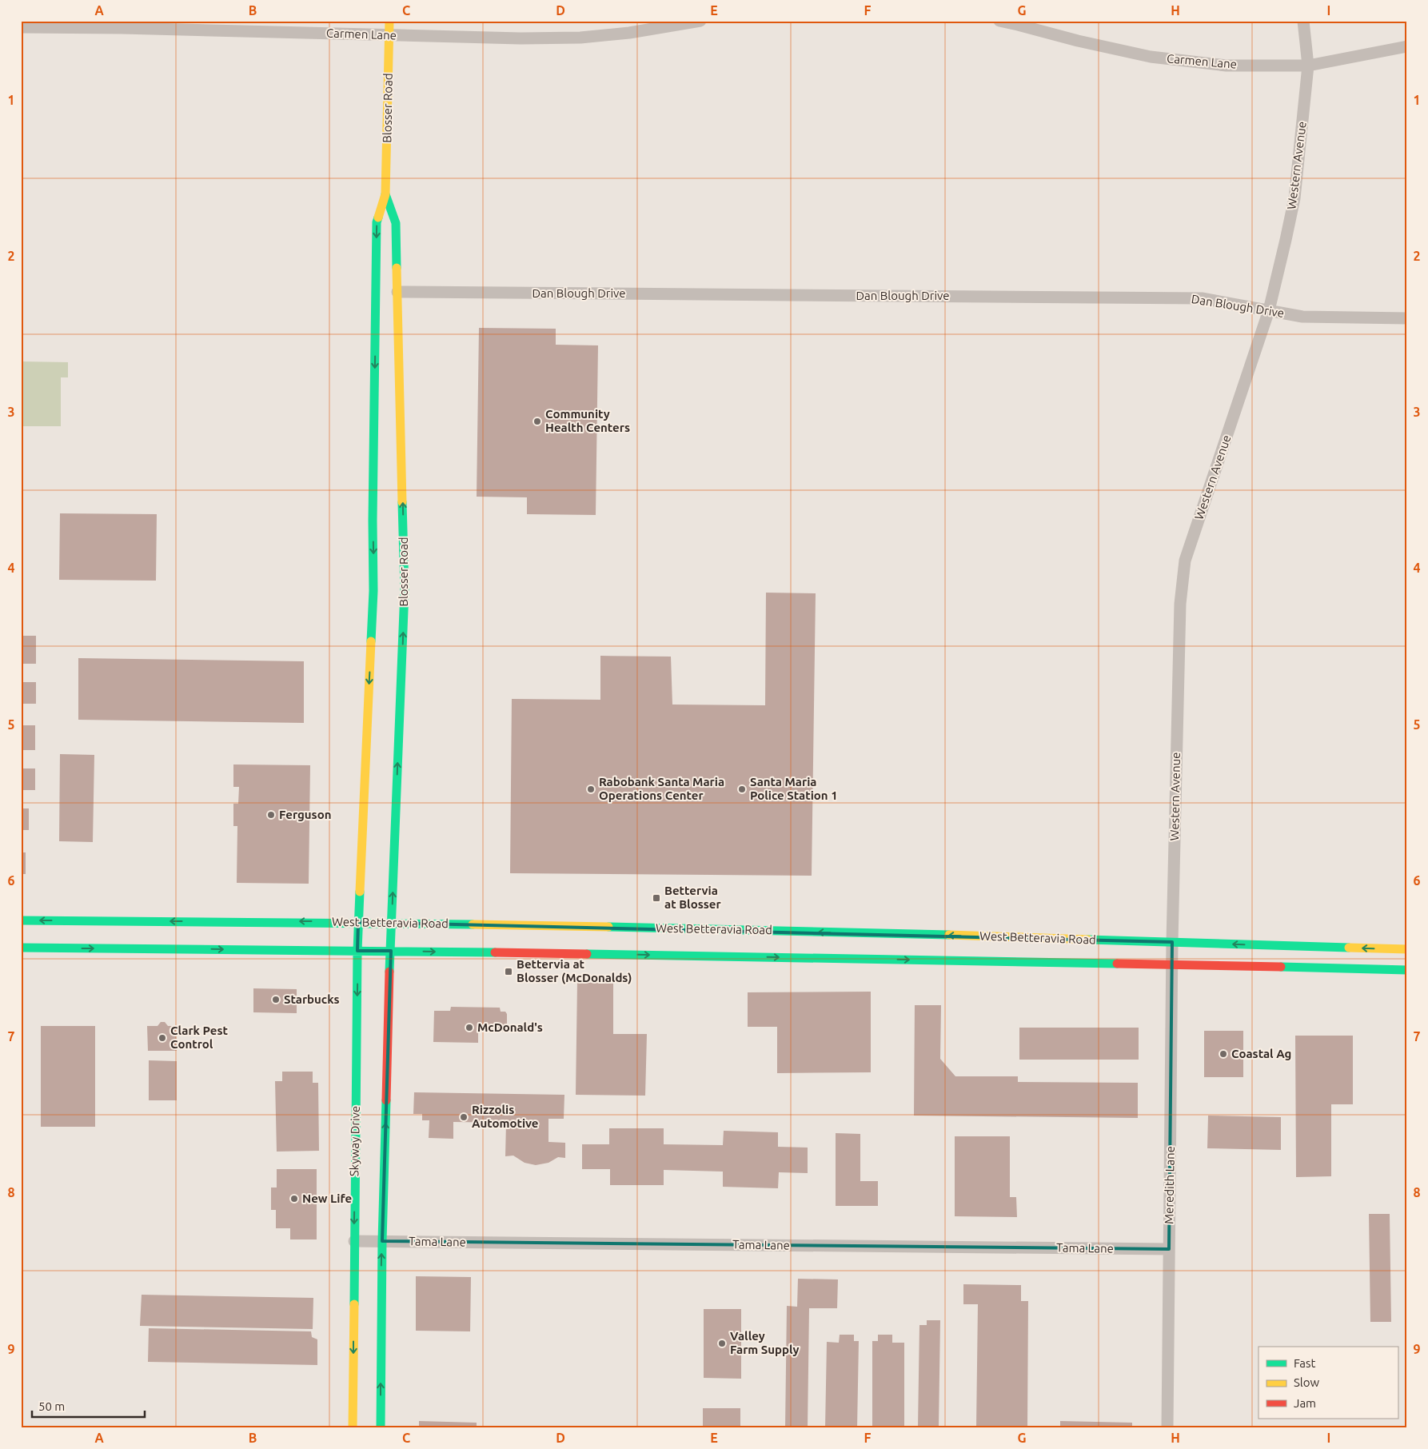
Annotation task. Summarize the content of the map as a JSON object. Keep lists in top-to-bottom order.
{
  "streets": {
    "main road": ["Blosser Road", "West Betteravia Road", "Skyway Drive"],
    "street": [
      "Carmen Lane",
      "Western Avenue",
      "Dan Blough Drive",
      "Meredith Lane",
      "Tama Lane"
    ]
  },
  "crossings": [
    ["Carmen Lane", "Blosser Road"],
    ["Carmen Lane", "Western Avenue"],
    ["Blosser Road", "Dan Blough Drive"],
    ["Blosser Road", "West Betteravia Road"],
    ["Blosser Road", "Skyway Drive"],
    ["Western Avenue", "Dan Blough Drive"],
    ["Western Avenue", "West Betteravia Road"],
    ["Western Avenue", "Meredith Lane"],
    ["West Betteravia Road", "Skyway Drive"],
    ["West Betteravia Road", "Meredith Lane"],
    ["Skyway Drive", "Tama Lane"],
    ["Meredith Lane", "Tama Lane"]
  ],
  "places": {
    "other": [
      "Community Health Centers",
      "Rabobank Santa Maria Operations Center",
      "Santa Maria Police Station 1",
      "Ferguson",
      "Starbucks",
      "McDonald's",
      "Clark Pest Control",
      "Coastal Ag",
      "Rizzolis Automotive",
      "New Life",
      "Valley Farm Supply"
    ],
    "transit": ["Bettervia at Blosser", "Bettervia at Blosser (McDonalds)"]
  },
  "legend": ["Fast", "Slow", "Jam"],
  "scale_bar": "50 m",
  "grid": {
    "columns": [
      "A",
      "B",
      "C",
      "D",
      "E",
      "F",
      "G",
      "H",
      "I"
    ],
    "rows": [
      "1",
      "2",
      "3",
      "4",
      "5",
      "6",
      "7",
      "8",
      "9"
    ]
  }
}
